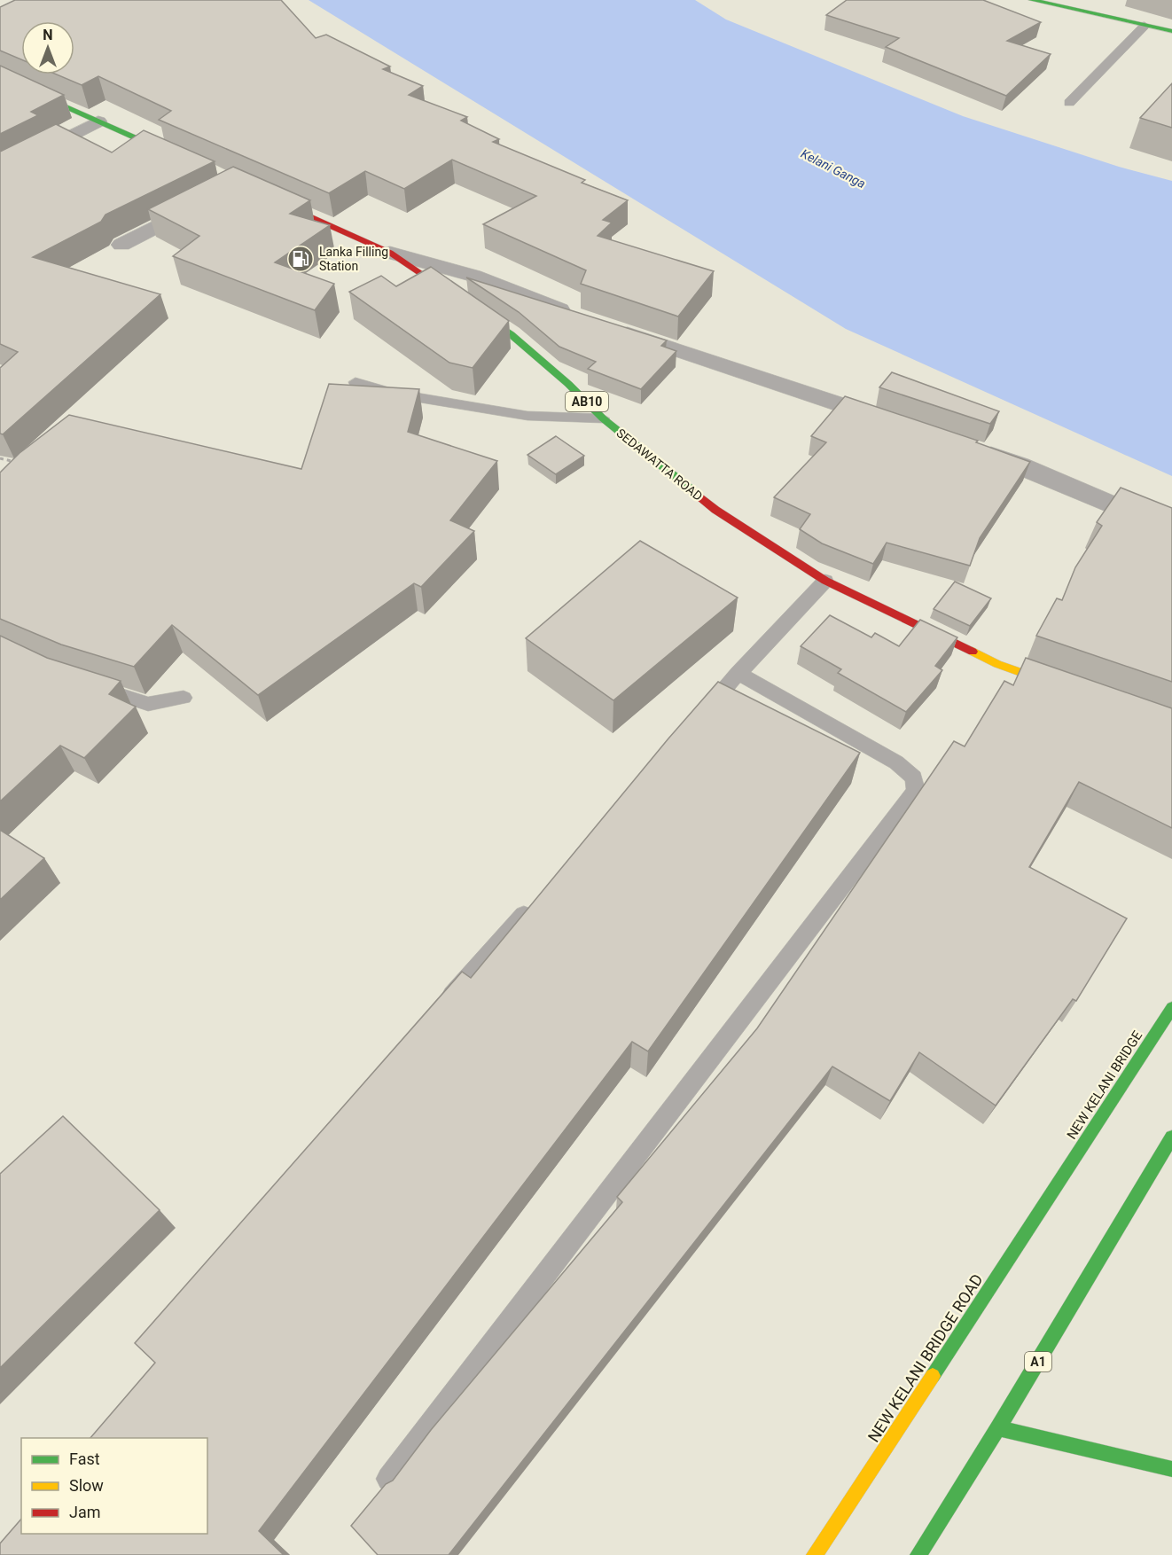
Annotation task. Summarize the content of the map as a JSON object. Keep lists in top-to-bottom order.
{
  "streets": {
    "main road": [
      "AB10",
      "SEDAWATTA ROAD",
      "NEW KELANI BRIDGE",
      "NEW KELANI BRIDGE ROAD",
      "A1"
    ]
  },
  "crossings": [
    ["NEW KELANI BRIDGE", "NEW KELANI BRIDGE ROAD"]
  ],
  "water": ["Kelani Ganga"],
  "places": {
    "fuel station": ["Lanka Filling Station"]
  },
  "legend": ["Fast", "Slow", "Jam"],
  "north": "top"
}
